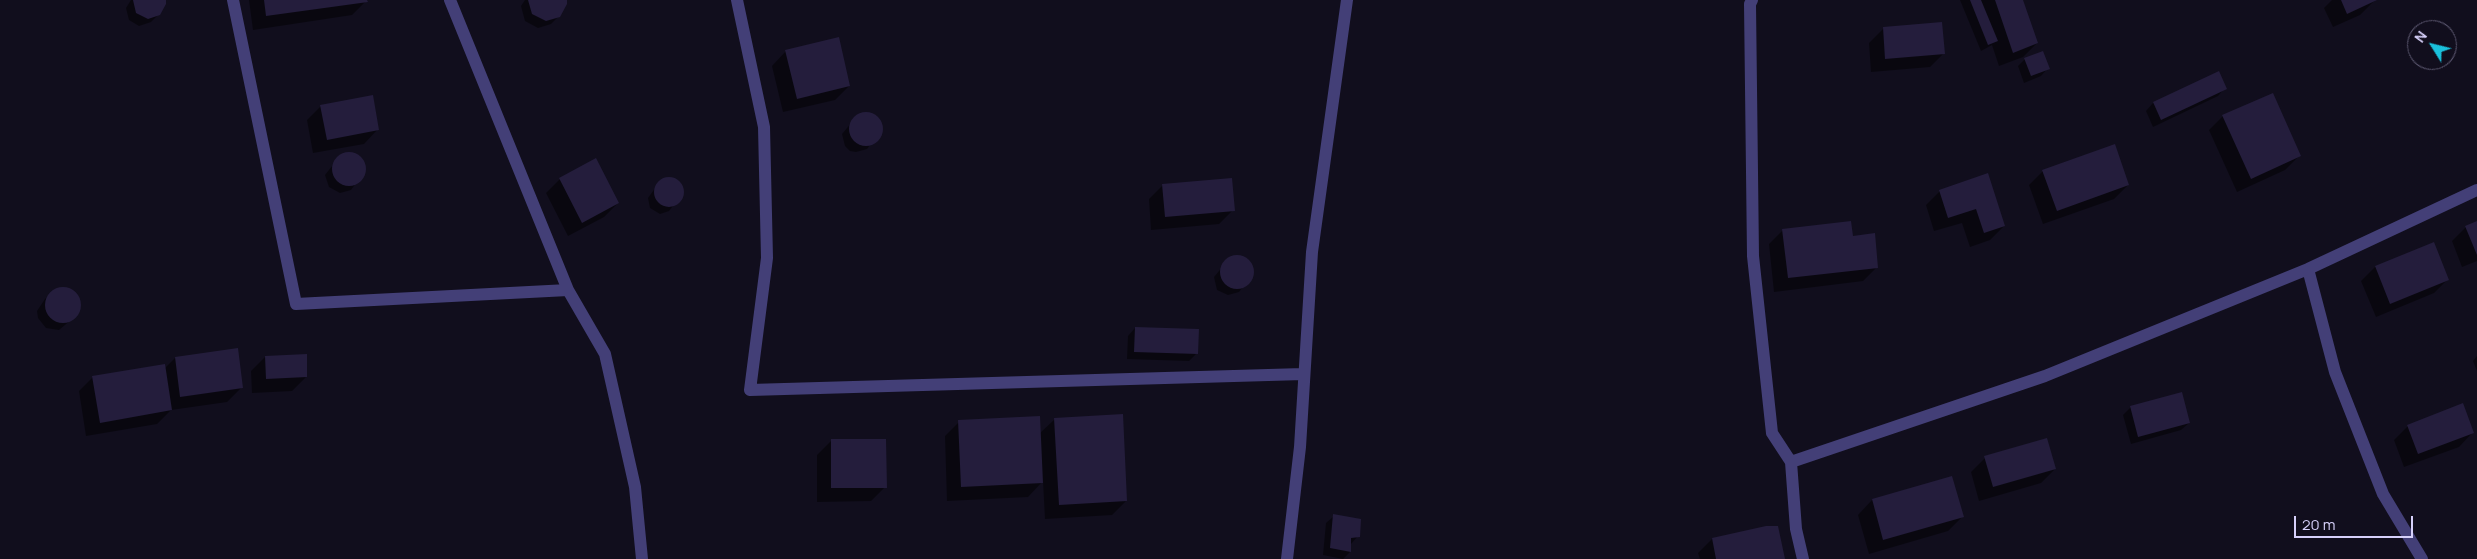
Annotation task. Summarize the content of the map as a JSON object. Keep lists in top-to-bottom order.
{
  "scale_bar": "20 m",
  "north": "top left"
}
